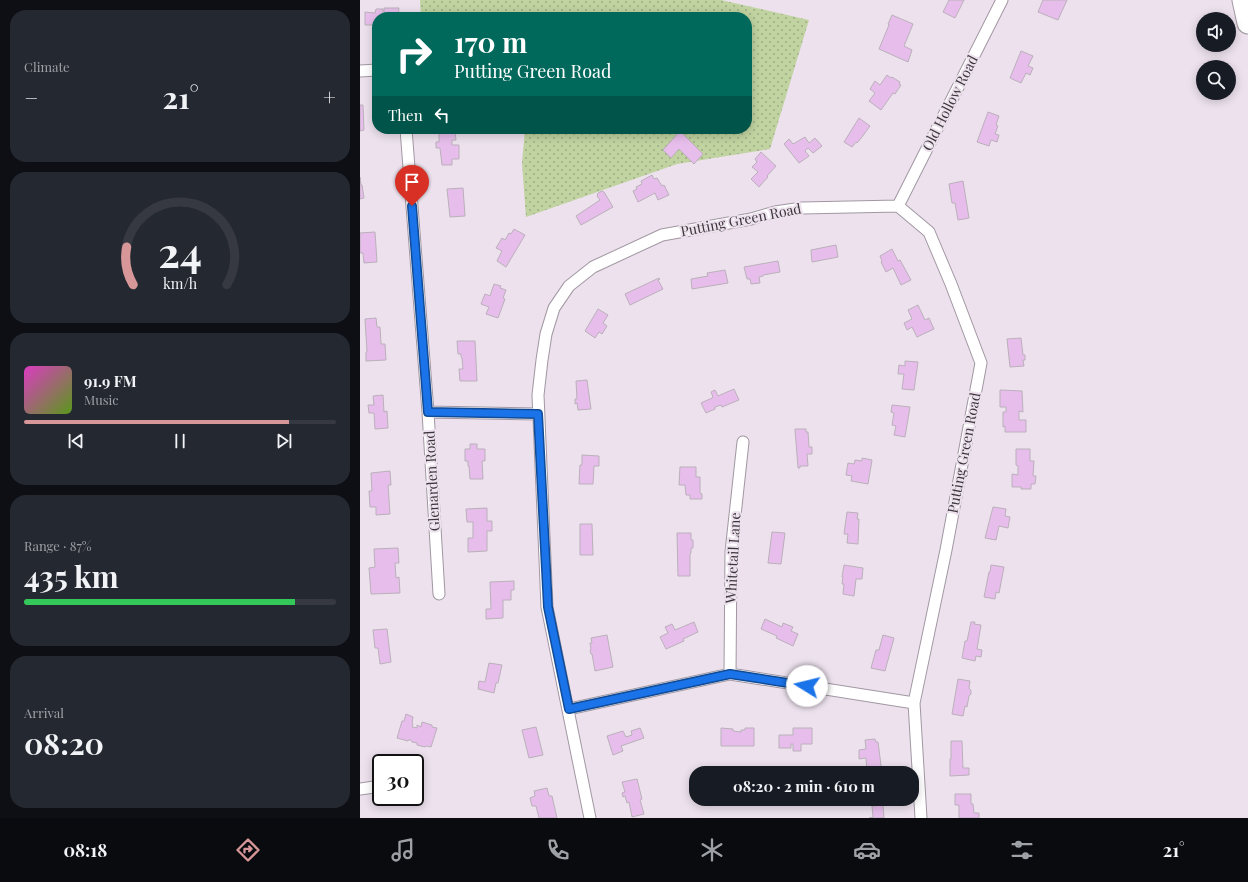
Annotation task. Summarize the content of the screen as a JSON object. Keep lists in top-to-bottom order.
{
  "streets": {
    "street": [
      "Old Hollow Road",
      "Putting Green Road",
      "Glenarden Road",
      "Whitetail Lane"
    ]
  },
  "crossings": [
    ["Old Hollow Road", "Putting Green Road"]
  ],
  "page": {
    "tile": [
      "Climate",
      ["Range · 87%", "435 km"],
      ["Arrival", "08:20"]
    ],
    "turn": ["170 m", "Putting Green Road"],
    "heat": ["−", "21°", "+"],
    "then": "Then",
    "song": ["91.9 FM", "Music"],
    "limit": "30",
    "trip": "08:20 · 2 min · 610 m",
    "tabs": ["08:18", "21°"],
    "gauge": ["24", "km/h"]
  }
}
